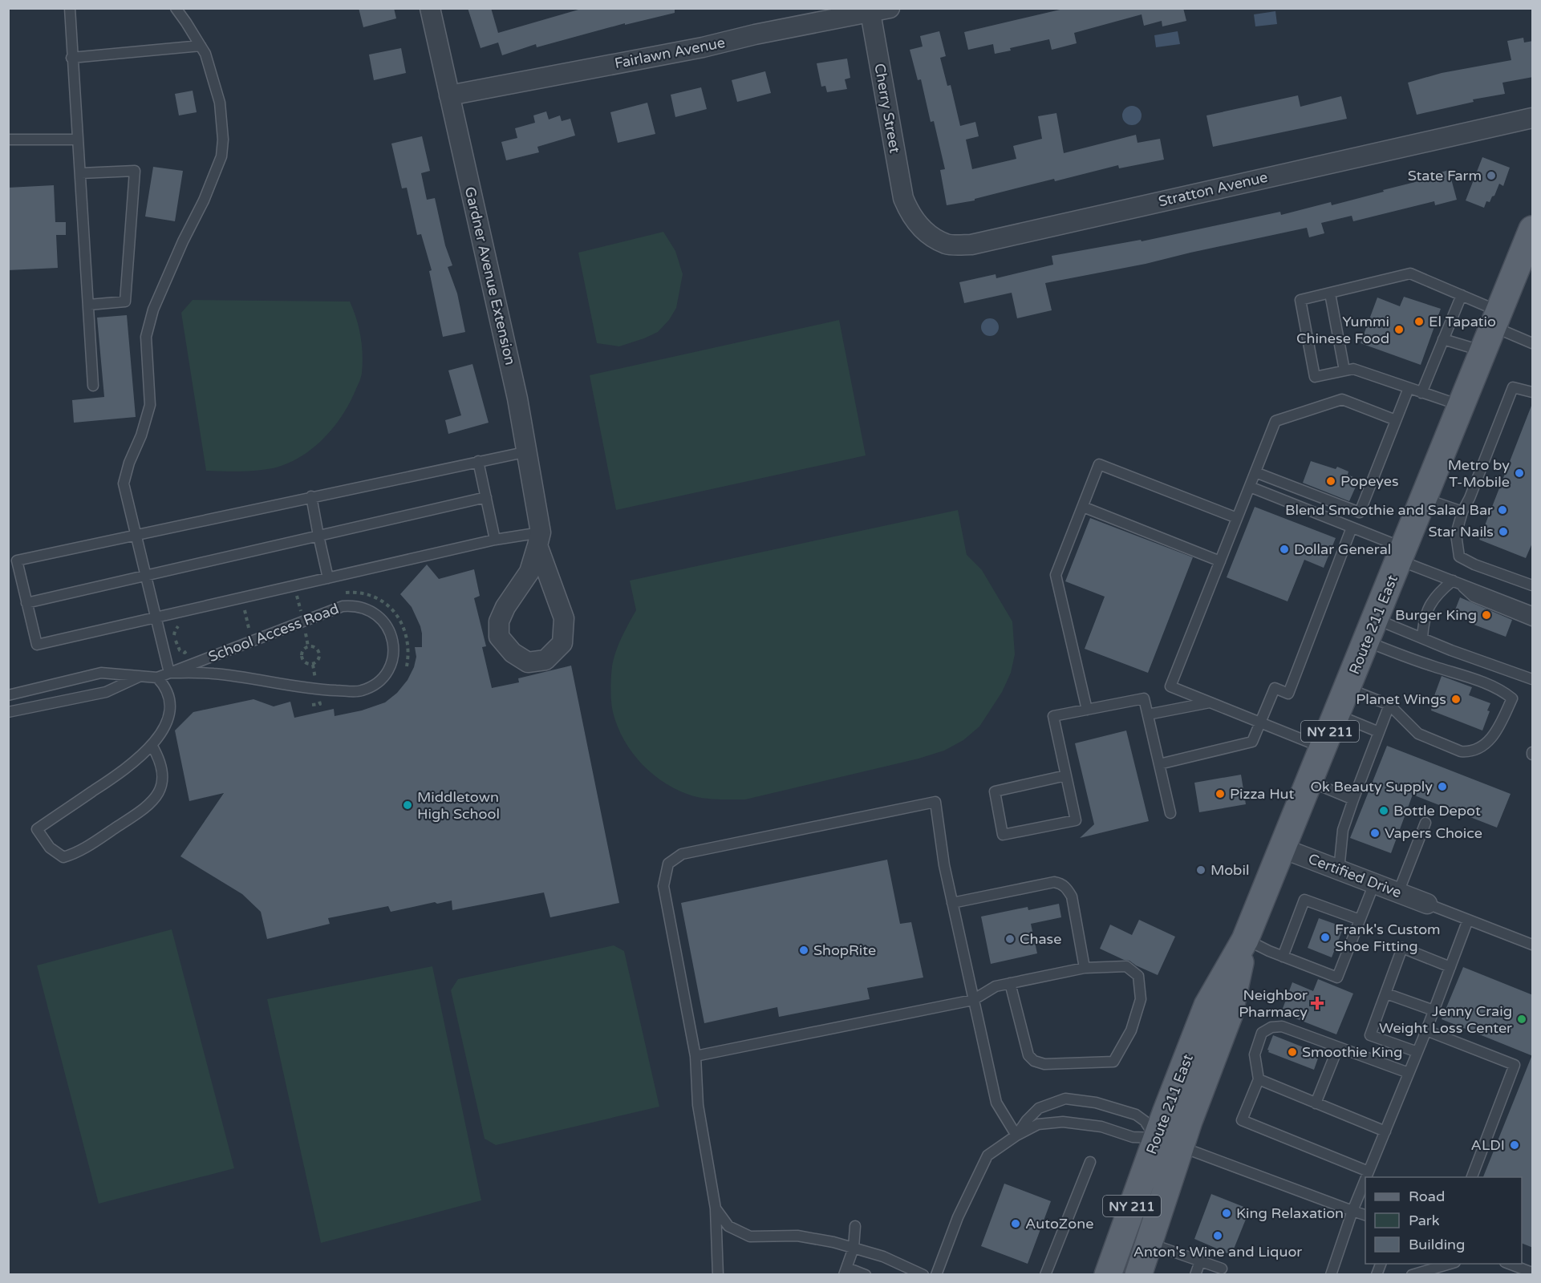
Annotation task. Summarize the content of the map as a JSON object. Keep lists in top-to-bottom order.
{
  "streets": {
    "main road": ["Route 211 East", "NY 211"],
    "street": [
      "Fairlawn Avenue",
      "Cherry Street",
      "Stratton Avenue",
      "Gardner Avenue Extension",
      "Certified Drive"
    ],
    "lane": ["School Access Road"]
  },
  "crossings": [
    ["Fairlawn Avenue", "Cherry Street"],
    ["Fairlawn Avenue", "Gardner Avenue Extension"],
    ["Cherry Street", "Stratton Avenue"],
    ["Route 211 East", "Certified Drive"]
  ],
  "places": {
    "other": [
      "State Farm",
      "El Tapatio",
      "Yummi Chinese Food",
      "Metro by T-Mobile",
      "Popeyes",
      "Blend Smoothie and Salad Bar",
      "Star Nails",
      "Dollar General",
      "Burger King",
      "Planet Wings",
      "Ok Beauty Supply",
      "Pizza Hut",
      "Middletown High School",
      "Bottle Depot",
      "Vapers Choice",
      "Mobil",
      "Frank's Custom Shoe Fitting",
      "Chase",
      "ShopRite",
      "Jenny Craig Weight Loss Center",
      "Smoothie King",
      "ALDI",
      "King Relaxation",
      "AutoZone",
      "Anton's Wine and Liquor"
    ],
    "health": ["Neighbor Pharmacy"]
  },
  "legend": ["Road", "Park", "Building"]
}
